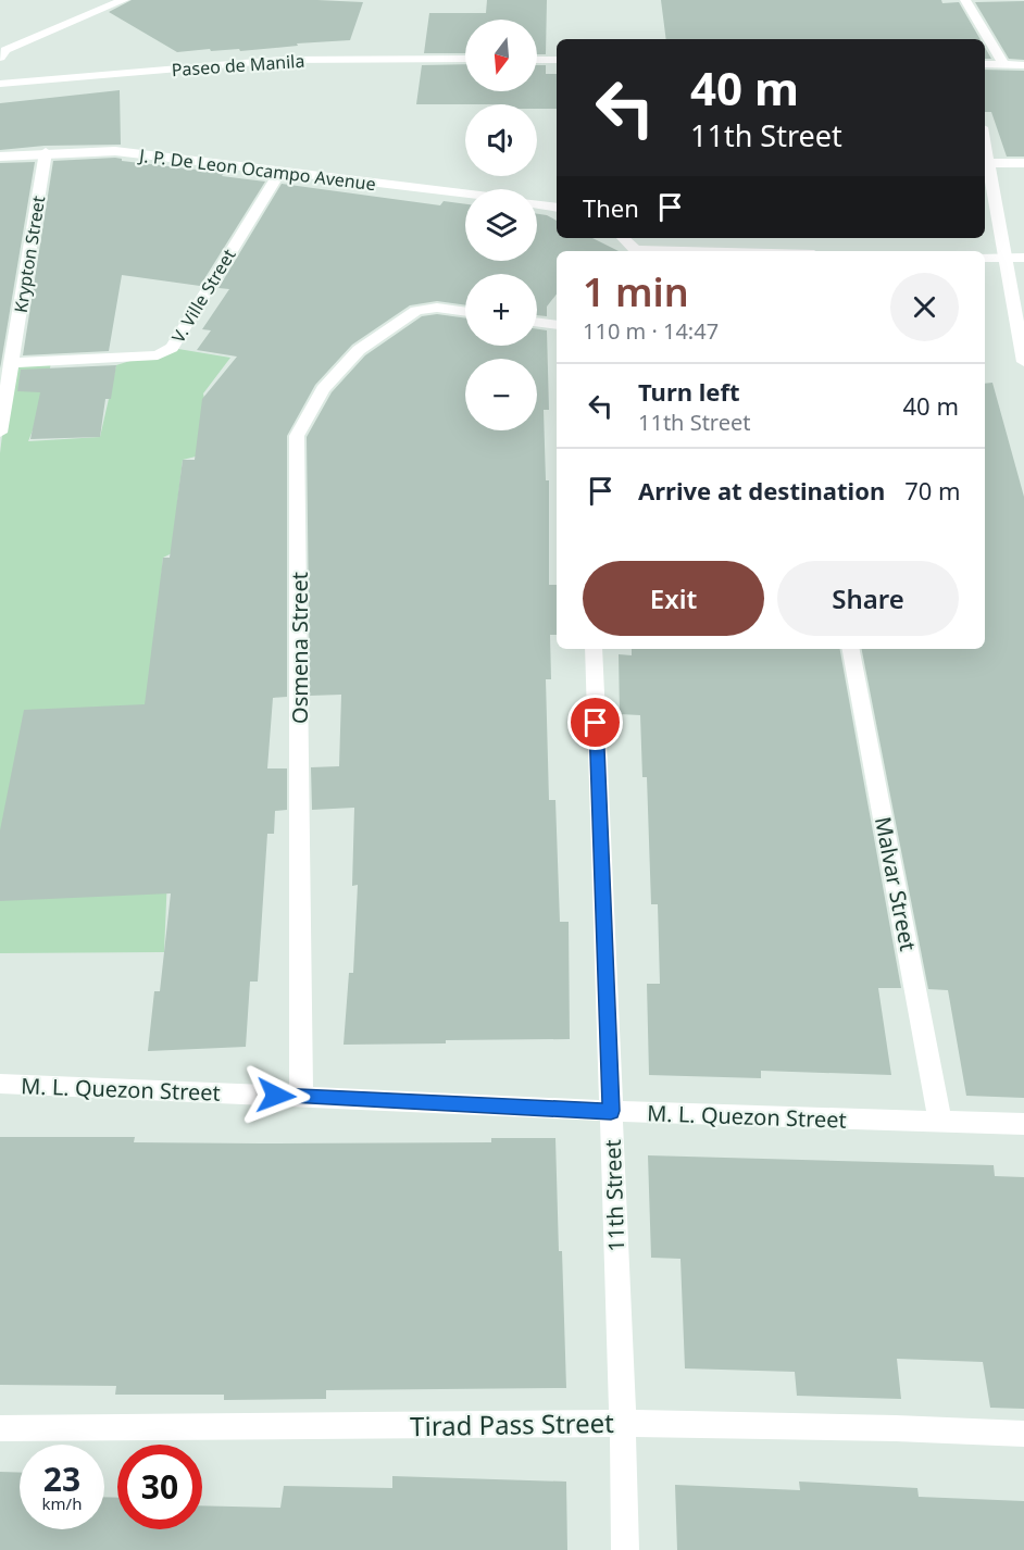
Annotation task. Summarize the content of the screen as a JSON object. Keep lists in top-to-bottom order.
{
  "streets": {
    "street": [
      "Paseo de Manila",
      "J. P. De Leon Ocampo Avenue",
      "Krypton Street",
      "V. Ville Street",
      "Osmena Street",
      "Malvar Street",
      "M. L. Quezon Street",
      "11th Street",
      "Tirad Pass Street"
    ]
  },
  "crossings": [
    ["J. P. De Leon Ocampo Avenue", "Krypton Street"],
    ["J. P. De Leon Ocampo Avenue", "V. Ville Street"],
    ["Krypton Street", "V. Ville Street"],
    ["Osmena Street", "M. L. Quezon Street"],
    ["Malvar Street", "M. L. Quezon Street"],
    ["M. L. Quezon Street", "11th Street"],
    ["11th Street", "Tirad Pass Street"]
  ],
  "north": "bottom",
  "page": {
    "map_buttons": ["+", "−"],
    "turn": ["40 m", "11th Street"],
    "then": "Then",
    "heading": ["1 min", "110 m · 14:47"],
    "list": [
      {
        "name": "Turn left",
        "note": "11th Street",
        "value": "40 m"
      },
      {
        "name": "Arrive at destination",
        "value": "70 m"
      }
    ],
    "buttons": ["Exit", "Share"],
    "speed": "23 km/h",
    "limit": "30"
  }
}
